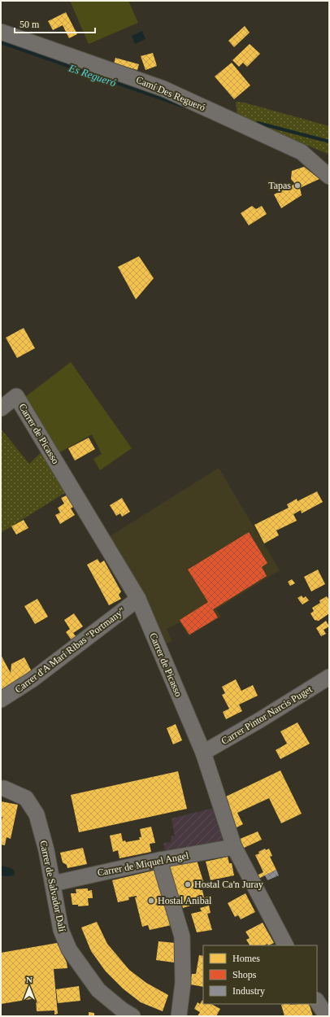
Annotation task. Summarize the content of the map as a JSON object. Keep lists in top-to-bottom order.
{
  "streets": {
    "street": [
      "Camí Des Regueró",
      "Carrer de Picasso",
      "Carrer d'A Marí Ribas \"Portmany\"",
      "Carrer Pintor Narcis Puget",
      "Carrer de Miquel Angel",
      "Carrer de Salvador Dalí"
    ]
  },
  "crossings": [
    ["Carrer de Picasso", "Carrer d'A Marí Ribas \"Portmany\""],
    ["Carrer de Picasso", "Carrer Pintor Narcis Puget"],
    ["Carrer de Picasso", "Carrer de Miquel Angel"],
    ["Carrer de Miquel Angel", "Carrer de Salvador Dalí"]
  ],
  "water": ["Es Regueró"],
  "places": ["Tapas", "Hostal Ca'n Juray", "Hostal Anibal"],
  "legend": ["Homes", "Shops", "Industry"],
  "scale_bar": "50 m",
  "north": "top"
}
